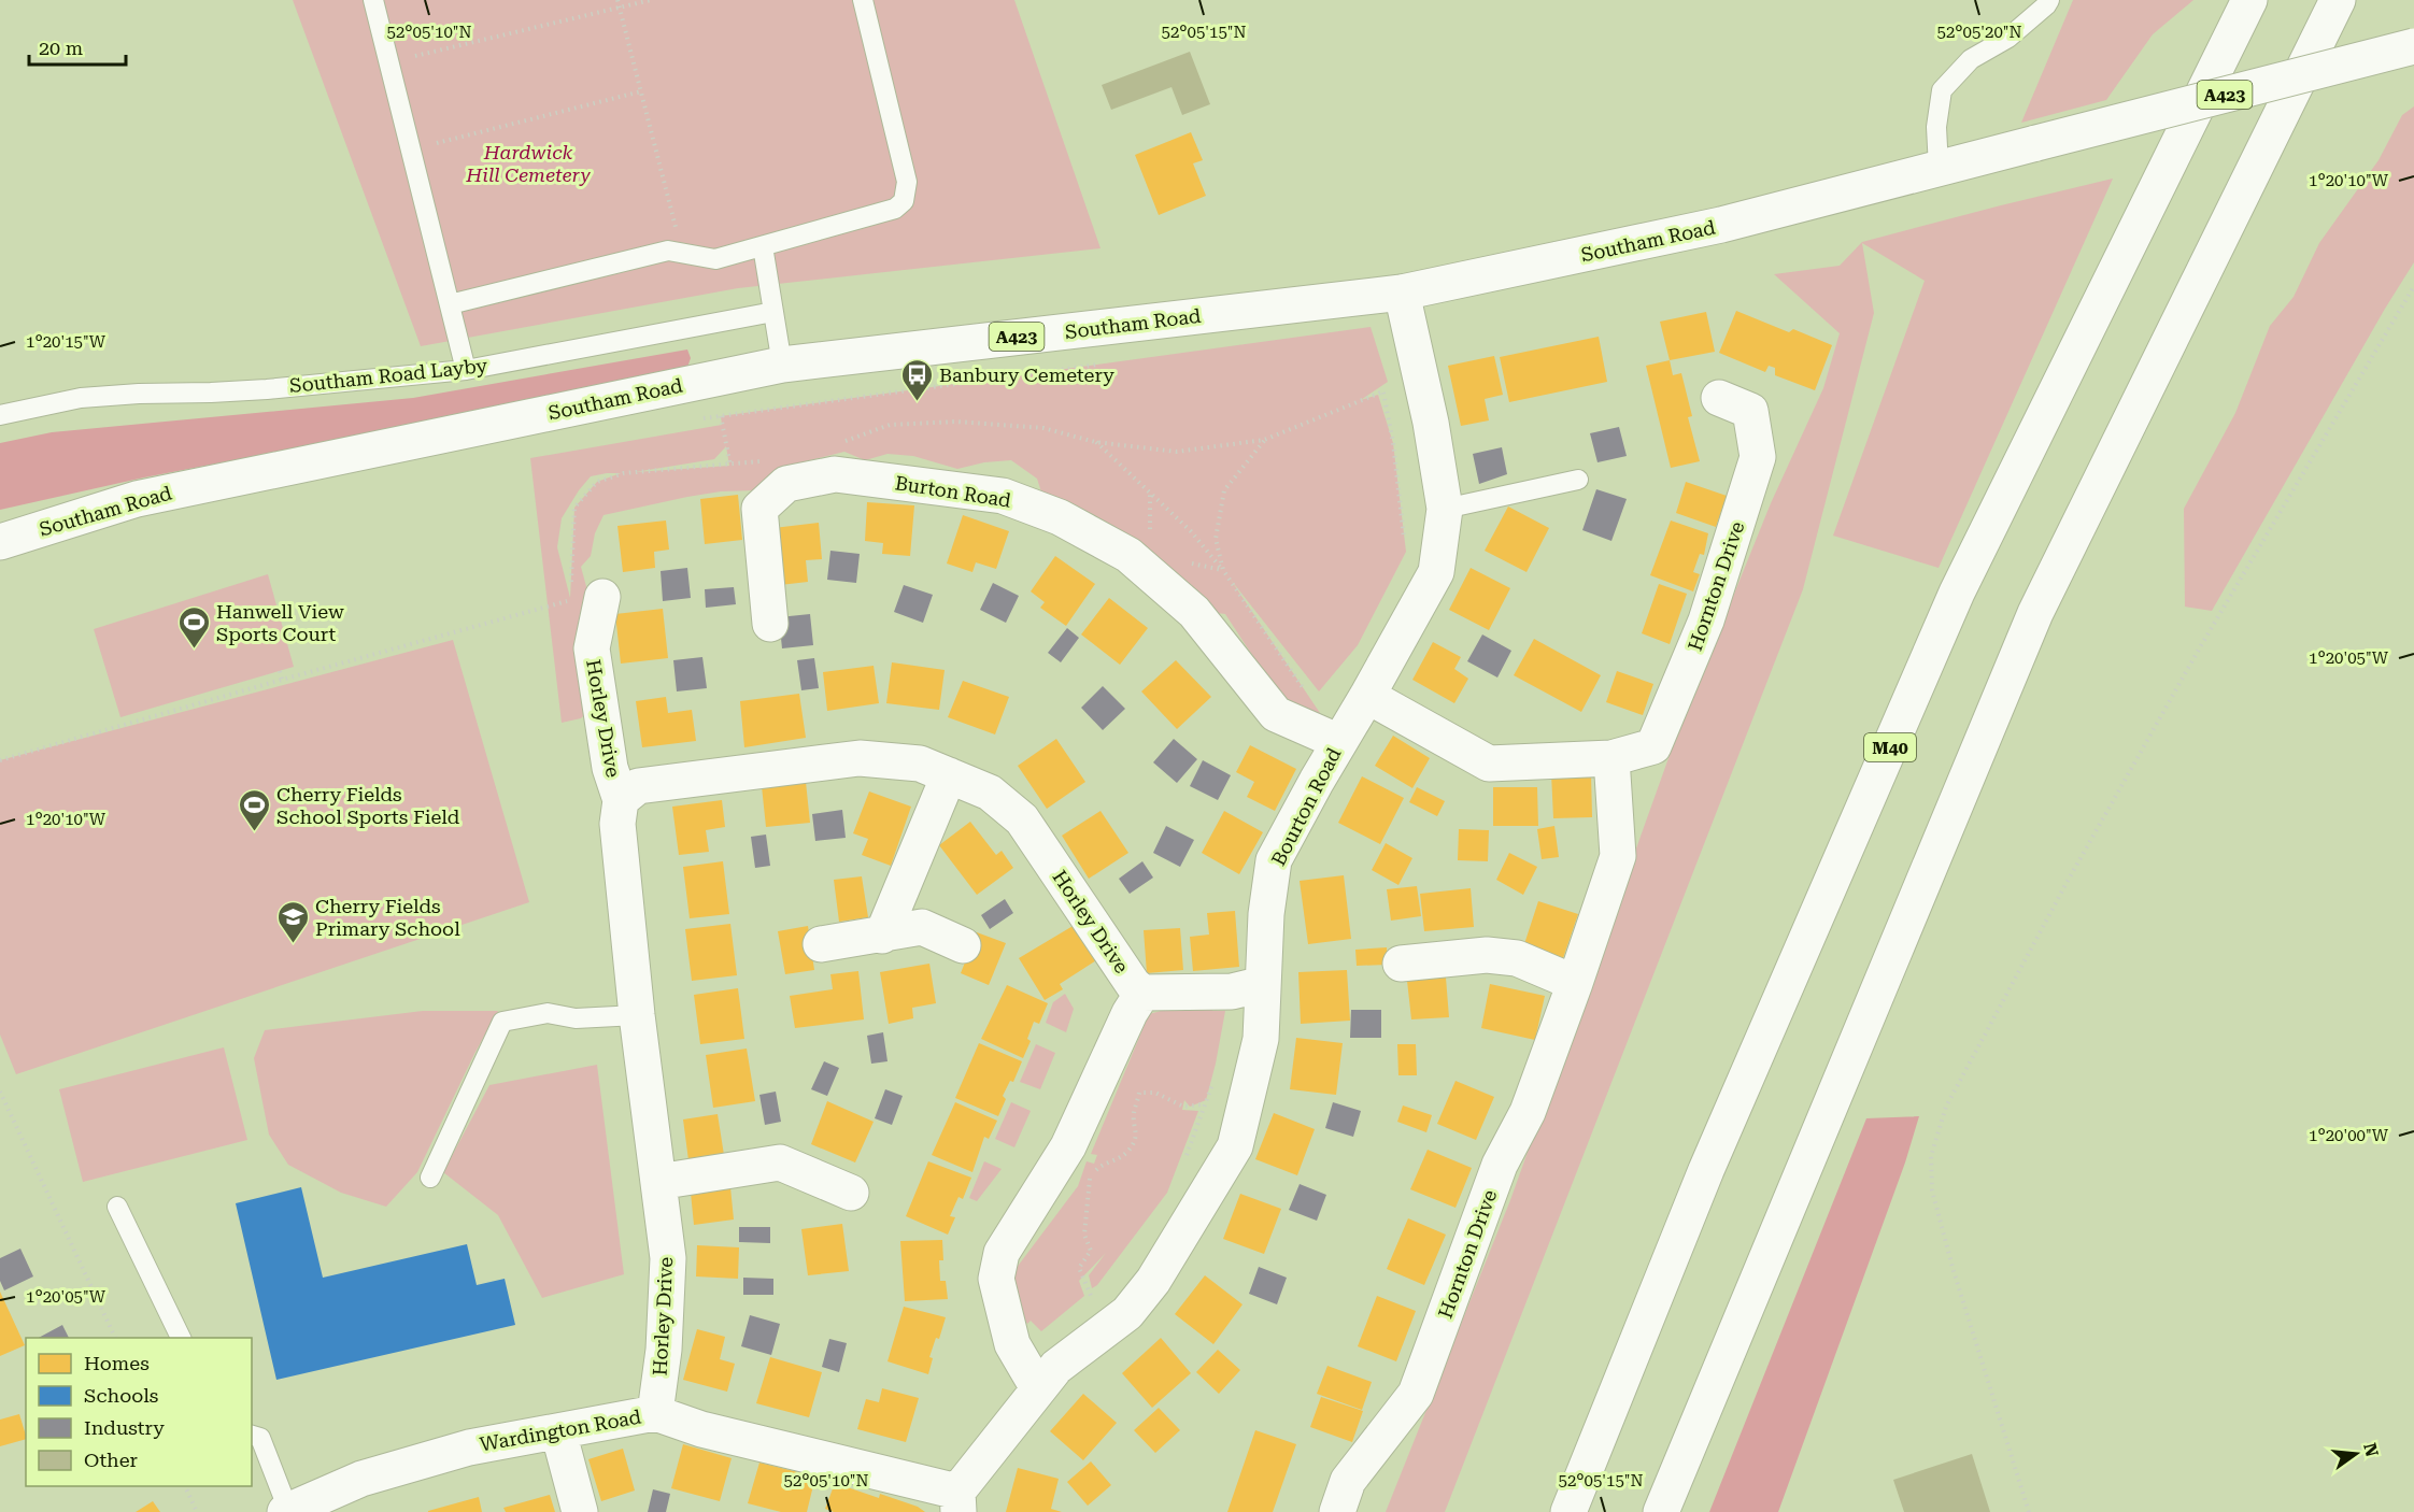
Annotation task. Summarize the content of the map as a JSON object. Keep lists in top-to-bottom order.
{
  "streets": {
    "main road": [
      "A423",
      "Southam Road",
      "Burton Road",
      "Hornton Drive",
      "Horley Drive",
      "M40",
      "Bourton Road",
      "Wardington Road"
    ],
    "lane": ["Southam Road Layby"]
  },
  "crossings": [
    ["Southam Road", "Bourton Road"],
    ["Burton Road", "Bourton Road"],
    ["Hornton Drive", "Bourton Road"],
    ["Horley Drive", "Bourton Road"],
    ["Horley Drive", "Wardington Road"],
    ["Bourton Road", "Wardington Road"]
  ],
  "parks": ["Hardwick Hill Cemetery"],
  "places": {
    "bus stop": ["Banbury Cemetery"],
    "sports": ["Hanwell View Sports Court", "Cherry Fields School Sports Field"],
    "school or university": ["Cherry Fields Primary School"]
  },
  "legend": [
    "Homes",
    "Schools",
    "Industry",
    "Other"
  ],
  "scale_bar": "20 m",
  "north": "right",
  "coordinates": [
    "52°05'10\"N",
    "52°05'15\"N",
    "52°05'20\"N",
    "1°20'10\"W",
    "1°20'15\"W",
    "1°20'05\"W",
    "1°20'00\"W"
  ]
}
